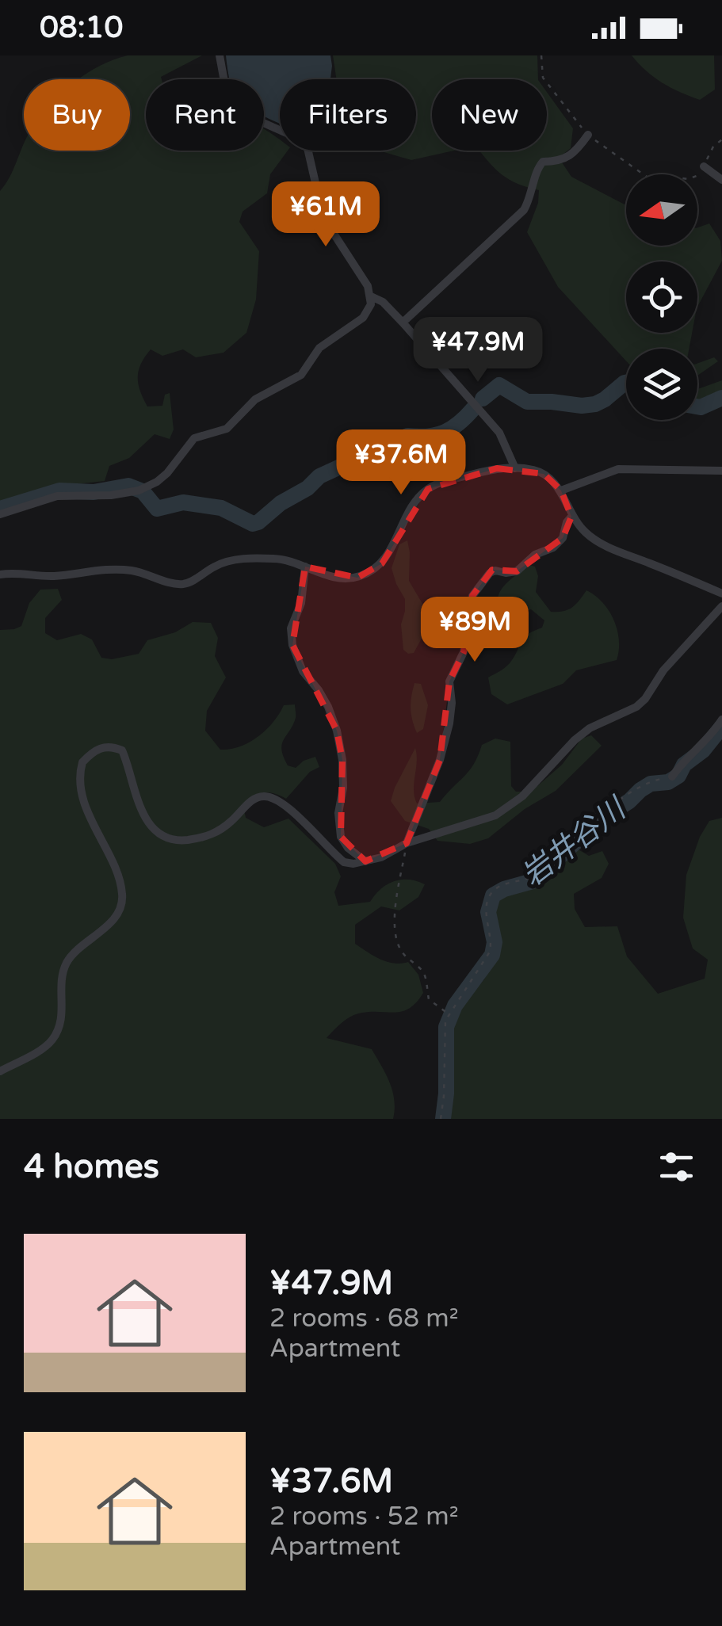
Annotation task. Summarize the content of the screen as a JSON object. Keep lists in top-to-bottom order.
{
  "water": ["岩井谷川"],
  "north": "left",
  "page": {
    "status": "08:10",
    "chip": [
      "Buy",
      "Rent",
      "Filters",
      "New"
    ],
    "price": [
      "¥61M",
      "¥47.9M",
      "¥37.6M",
      "¥89M"
    ],
    "heading": "4 homes",
    "list": [
      {
        "name": "¥47.9M",
        "note": "2 rooms · 68 m² · Apartment"
      },
      {
        "name": "¥37.6M",
        "note": "2 rooms · 52 m² · Apartment"
      }
    ]
  }
}
